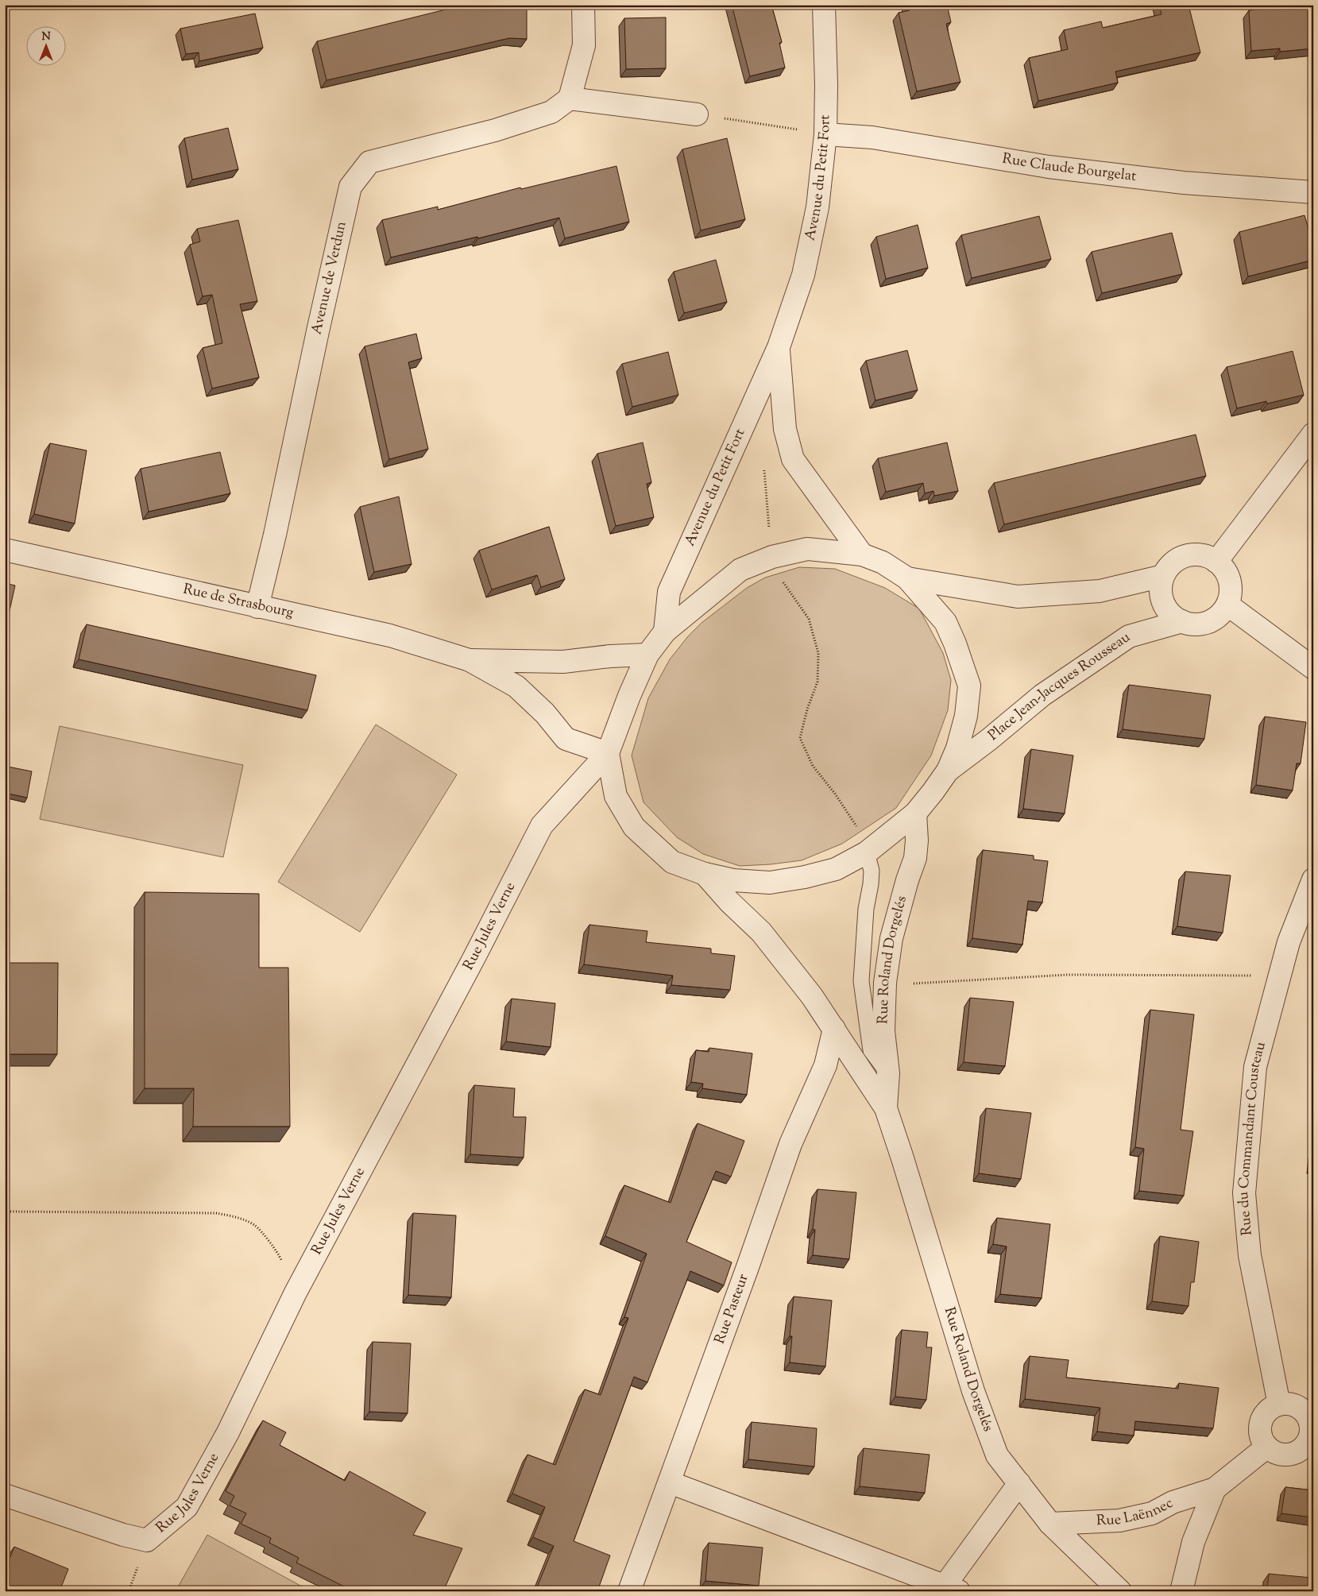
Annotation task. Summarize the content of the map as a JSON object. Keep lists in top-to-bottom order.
{
  "streets": {
    "street": [
      "Rue Claude Bourgelat",
      "Avenue du Petit Fort",
      "Avenue de Verdun",
      "Rue de Strasbourg",
      "Place Jean-Jacques Rousseau",
      "Rue Jules Verne",
      "Rue Roland Dorgelés",
      "Rue du Commandant Cousteau",
      "Rue Pasteur",
      "Rue Laënnec"
    ]
  },
  "crossings": [
    ["Rue Claude Bourgelat", "Avenue du Petit Fort"],
    ["Avenue du Petit Fort", "Place Jean-Jacques Rousseau"],
    ["Avenue de Verdun", "Rue de Strasbourg"],
    ["Place Jean-Jacques Rousseau", "Rue Jules Verne"],
    ["Place Jean-Jacques Rousseau", "Rue Roland Dorgelés"],
    ["Rue Roland Dorgelés", "Rue Pasteur"],
    ["Rue Roland Dorgelés", "Rue Laënnec"],
    ["Rue du Commandant Cousteau", "Rue Laënnec"]
  ],
  "north": "top"
}
